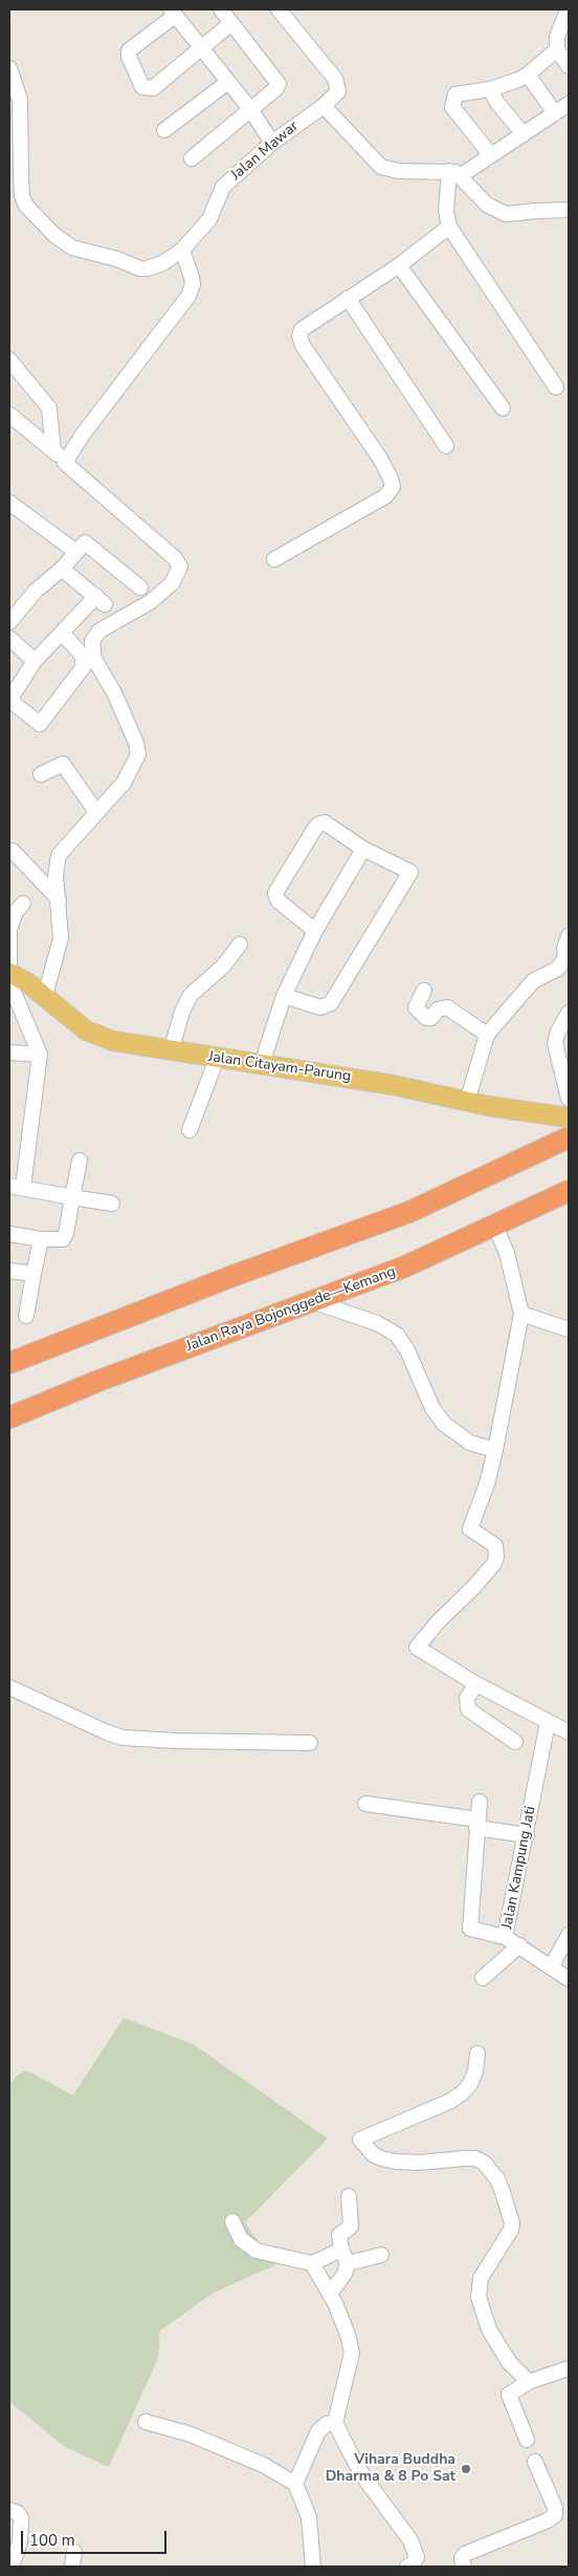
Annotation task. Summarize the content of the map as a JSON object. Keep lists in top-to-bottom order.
{
  "streets": {
    "highway": ["Jalan Raya Bojonggede—Kemang"],
    "main road": ["Jalan Citayam-Parung"],
    "street": ["Jalan Mawar", "Jalan Kampung Jati"]
  },
  "places": ["Vihara Buddha Dharma & 8 Po Sat"],
  "scale_bar": "100 m"
}
